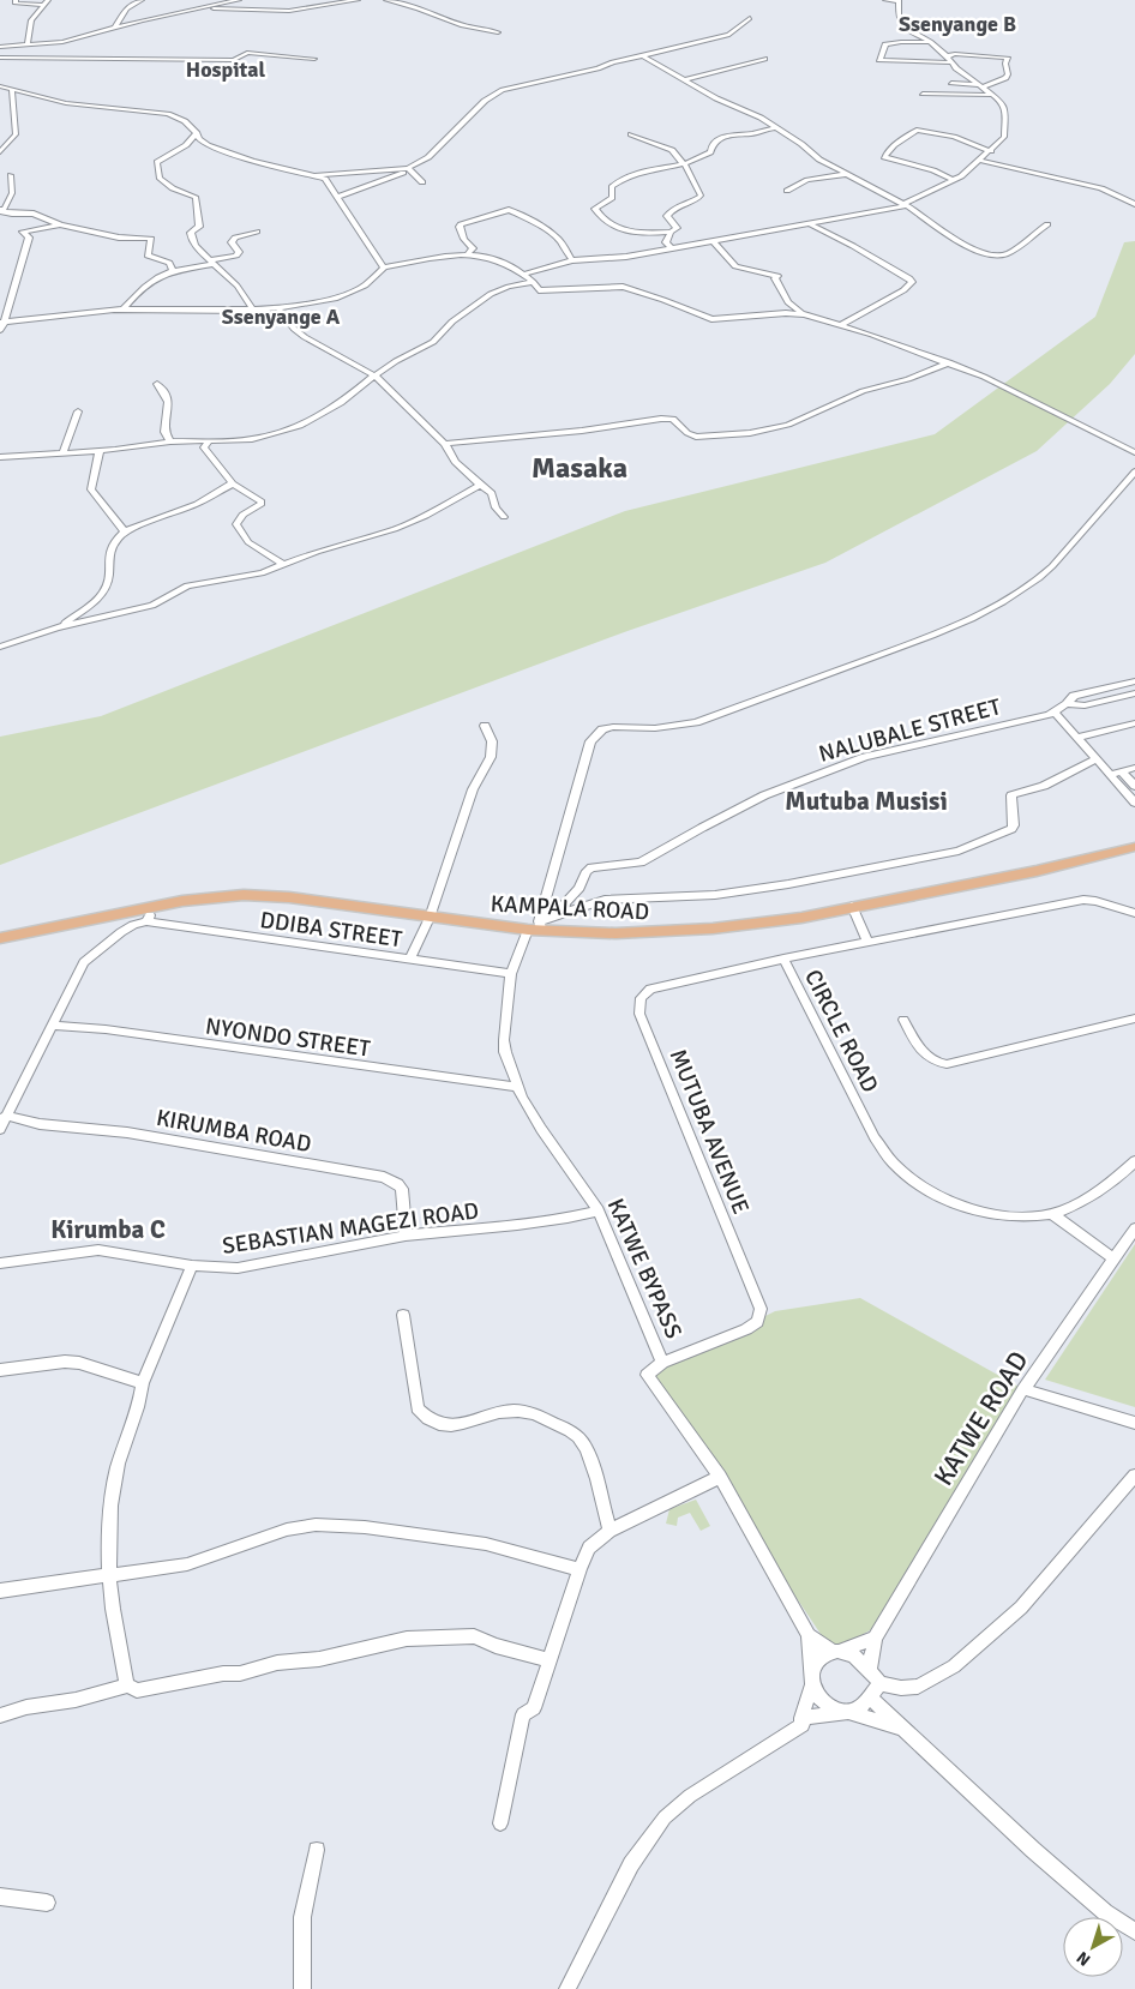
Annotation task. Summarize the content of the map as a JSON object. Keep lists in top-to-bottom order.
{
  "streets": {
    "main road": ["KAMPALA ROAD"],
    "street": [
      "NALUBALE STREET",
      "DDIBA STREET",
      "CIRCLE ROAD",
      "NYONDO STREET",
      "KIRUMBA ROAD",
      "MUTUBA AVENUE",
      "SEBASTIAN MAGEZI ROAD",
      "KATWE BYPASS",
      "KATWE ROAD"
    ]
  },
  "crossings": [
    ["KAMPALA ROAD", "KATWE BYPASS"],
    ["DDIBA STREET", "KATWE BYPASS"],
    ["CIRCLE ROAD", "MUTUBA AVENUE"],
    ["NYONDO STREET", "KATWE BYPASS"],
    ["KIRUMBA ROAD", "SEBASTIAN MAGEZI ROAD"],
    ["MUTUBA AVENUE", "KATWE BYPASS"],
    ["SEBASTIAN MAGEZI ROAD", "KATWE BYPASS"],
    ["KATWE BYPASS", "KATWE ROAD"]
  ],
  "districts": [
    "Ssenyange B",
    "Hospital",
    "Ssenyange A",
    "Masaka",
    "Mutuba Musisi",
    "Kirumba C"
  ],
  "north": "bottom left"
}
